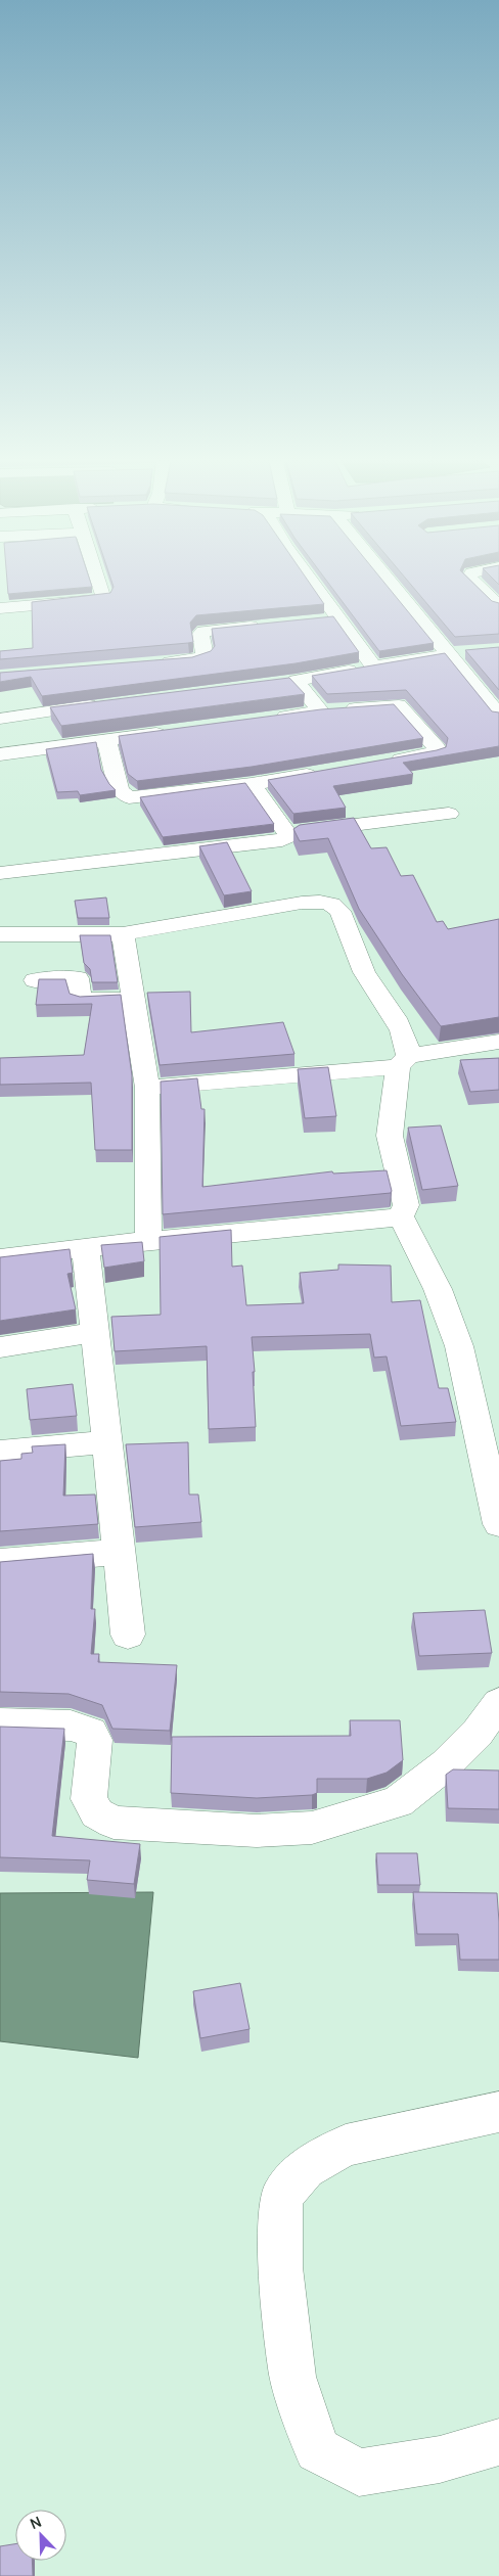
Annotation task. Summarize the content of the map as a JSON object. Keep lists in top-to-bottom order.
{
  "north": "top left"
}
